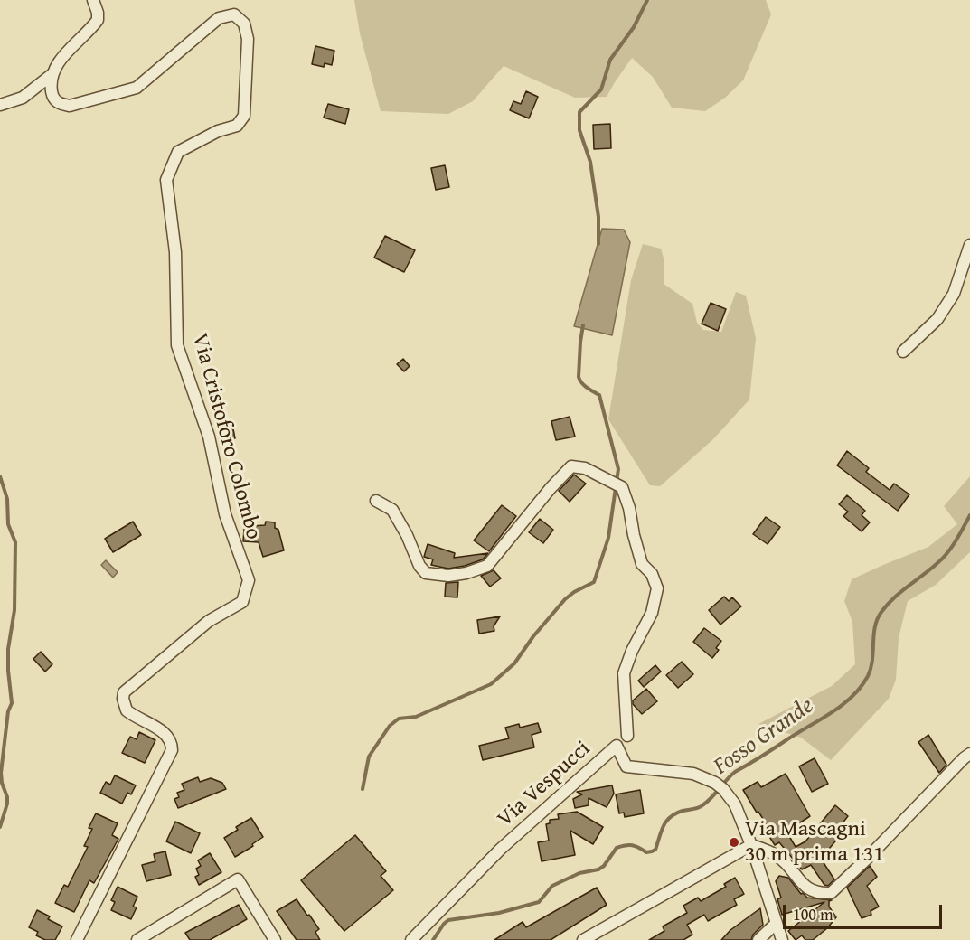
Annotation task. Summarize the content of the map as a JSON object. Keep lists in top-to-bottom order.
{
  "streets": {
    "street": ["Via Cristoforo Colombo", "Via Vespucci"]
  },
  "water": ["Fosso Grande"],
  "places": ["Via Mascagni 30 m prima 131"],
  "scale_bar": "100 m"
}
